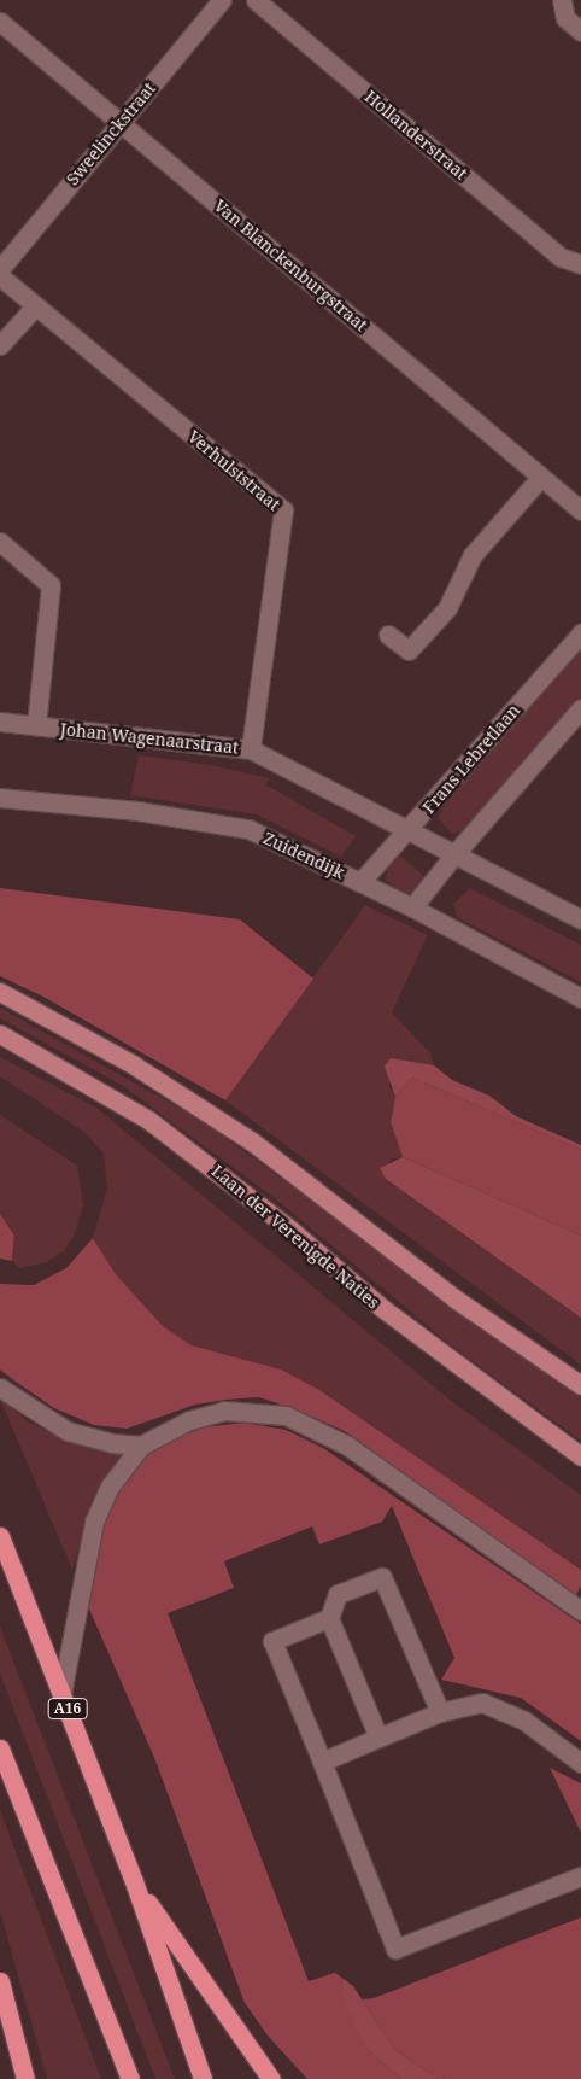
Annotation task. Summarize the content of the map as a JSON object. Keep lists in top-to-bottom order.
{
  "streets": {
    "highway": ["A16"],
    "main road": ["Laan der Verenigde Naties"],
    "street": [
      "Sweelinckstraat",
      "Hollanderstraat",
      "Van Blanckenburgstraat",
      "Verhulststraat",
      "Johan Wagenaarstraat",
      "Frans Lebretlaan",
      "Zuidendijk"
    ]
  },
  "crossings": [
    ["Sweelinckstraat", "Van Blanckenburgstraat"],
    ["Verhulststraat", "Johan Wagenaarstraat"],
    ["Johan Wagenaarstraat", "Frans Lebretlaan"],
    ["Frans Lebretlaan", "Zuidendijk"]
  ]
}
